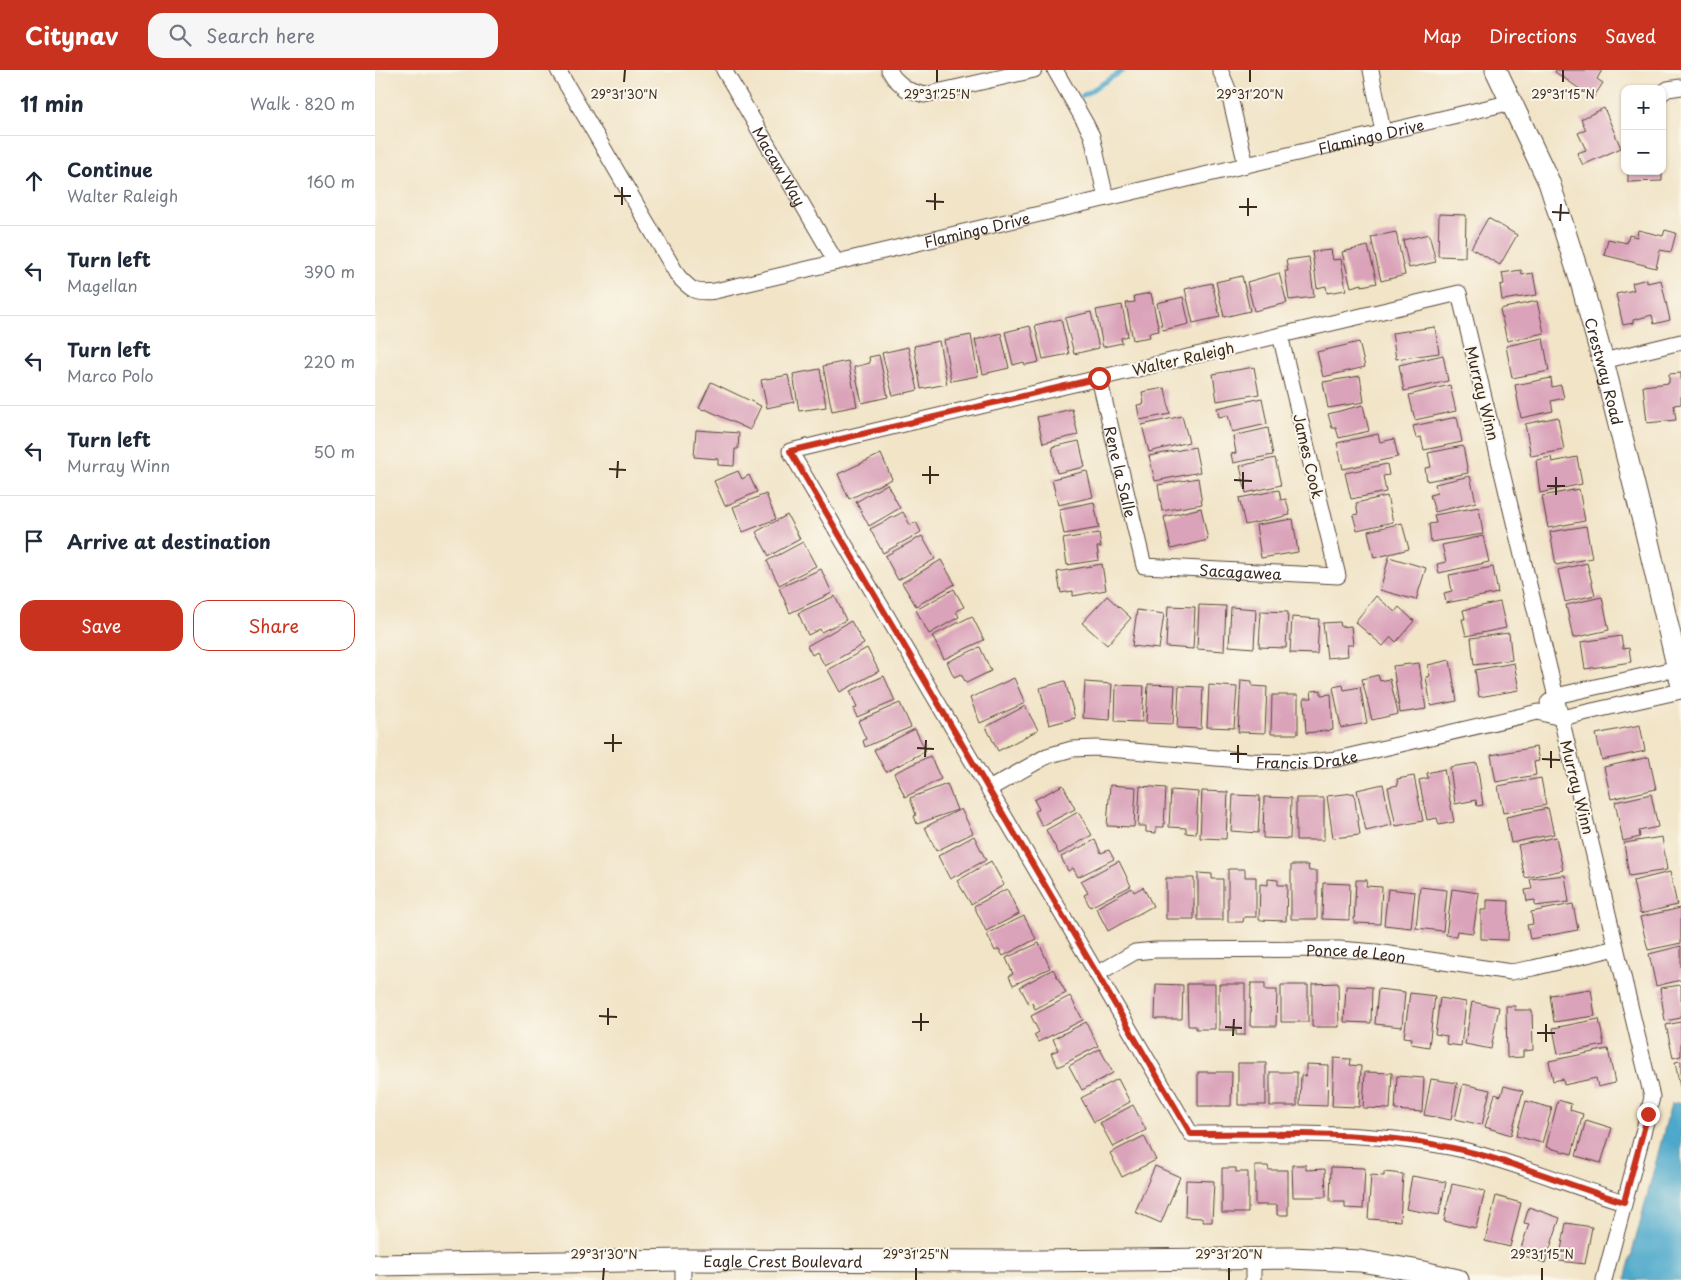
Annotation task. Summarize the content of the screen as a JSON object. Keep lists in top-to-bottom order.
{
  "streets": {
    "main road": ["Crestway Road", "Eagle Crest Boulevard"],
    "street": [
      "Flamingo Drive",
      "Macaw Way",
      "Walter Raleigh",
      "Murray Winn",
      "James Cook",
      "Rene la Salle",
      "Sacagawea",
      "Francis Drake",
      "Ponce de Leon"
    ]
  },
  "crossings": [
    ["Flamingo Drive", "Macaw Way"],
    ["Flamingo Drive", "Crestway Road"],
    ["Walter Raleigh", "Murray Winn"],
    ["Walter Raleigh", "James Cook"],
    ["Walter Raleigh", "Rene la Salle"],
    ["Walter Raleigh", "Francis Drake"],
    ["Crestway Road", "Francis Drake"],
    ["Murray Winn", "Francis Drake"],
    ["Murray Winn", "Ponce de Leon"],
    ["James Cook", "Sacagawea"],
    ["Rene la Salle", "Sacagawea"]
  ],
  "page": {
    "header": "Citynav",
    "search": "Search here",
    "nav": ["Map", "Directions", "Saved"],
    "heading": ["11 min", "Walk · 820 m"],
    "map_buttons": ["+", "−"],
    "list": [
      ["Continue", "Walter Raleigh", "160 m"],
      ["Turn left", "Magellan", "390 m"],
      ["Turn left", "Marco Polo", "220 m"],
      ["Turn left", "Murray Winn", "50 m"],
      "Arrive at destination"
    ],
    "buttons": ["Save", "Share"]
  },
  "coordinates": [
    "29°31'30\"N",
    "29°31'25\"N",
    "29°31'20\"N",
    "29°31'15\"N"
  ]
}
